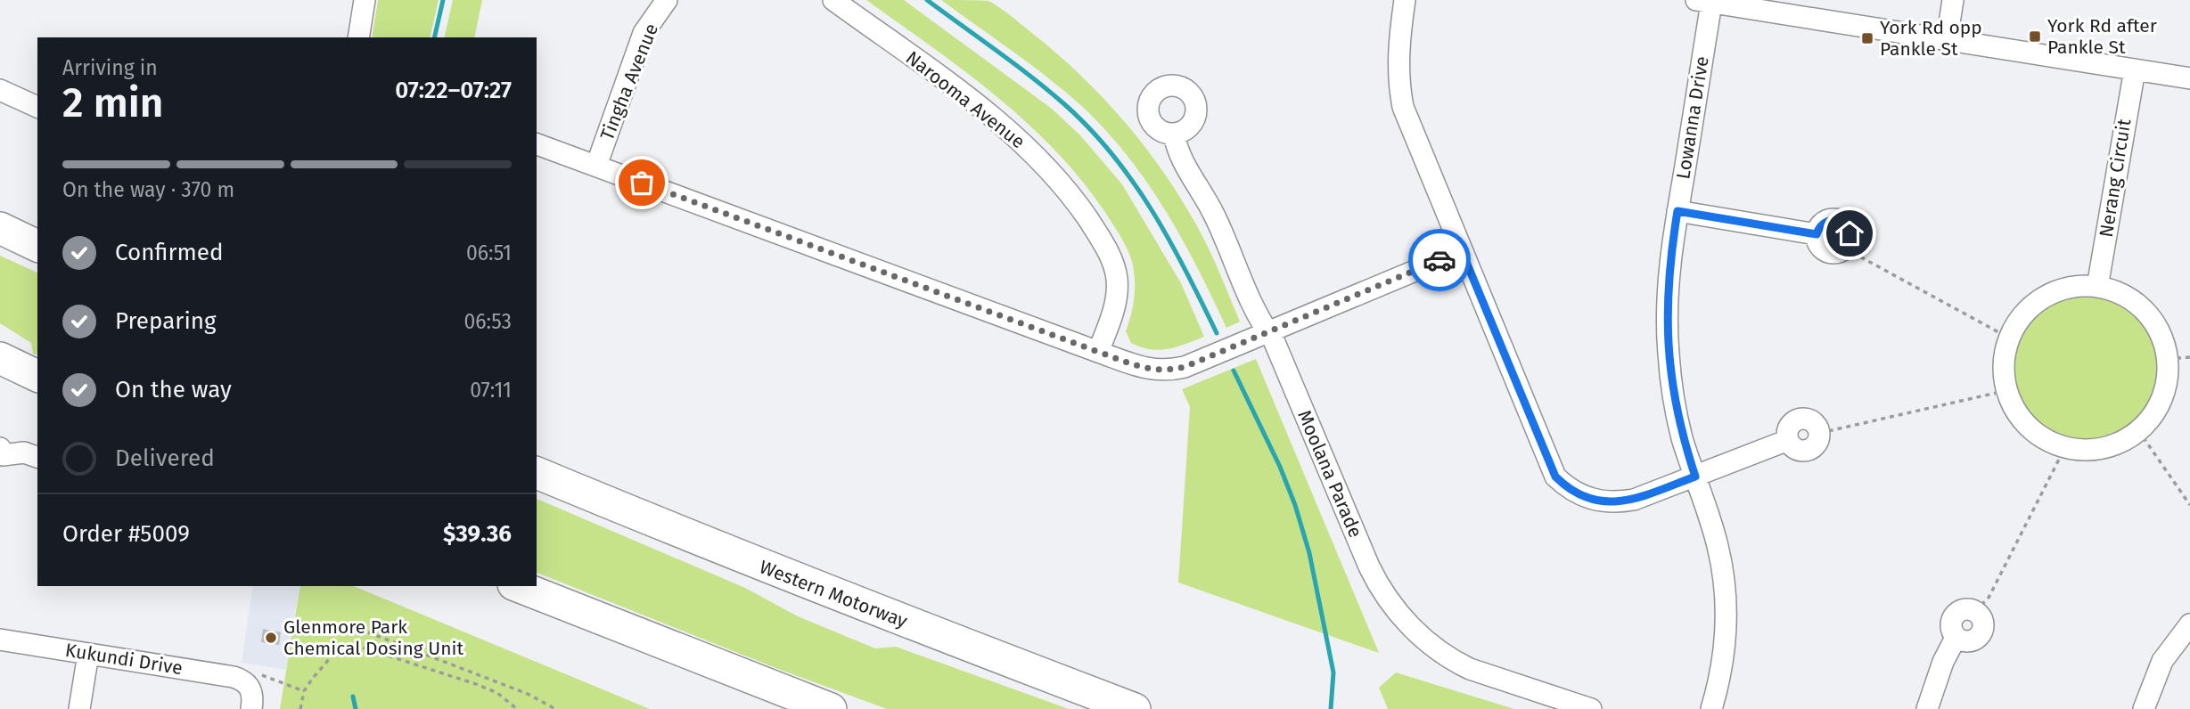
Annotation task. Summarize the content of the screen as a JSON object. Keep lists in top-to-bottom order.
{
  "streets": {
    "highway": ["Western Motorway"],
    "street": [
      "Tingha Avenue",
      "Narooma Avenue",
      "Lowanna Drive",
      "Nerang Circuit",
      "Moolana Parade",
      "Kukundi Drive"
    ]
  },
  "places": {
    "transit": ["York Rd after Pankle St", "York Rd opp Pankle St"],
    "other": ["Glenmore Park Chemical Dosing Unit"]
  },
  "page": {
    "heading": ["2 min", "Arriving in", "07:22–07:27"],
    "panel": ["Order #5009", "$39.36"],
    "bar": "On the way · 370 m",
    "list": [
      ["Confirmed", "06:51"],
      ["Preparing", "06:53"],
      ["On the way", "07:11"],
      "Delivered"
    ]
  }
}
